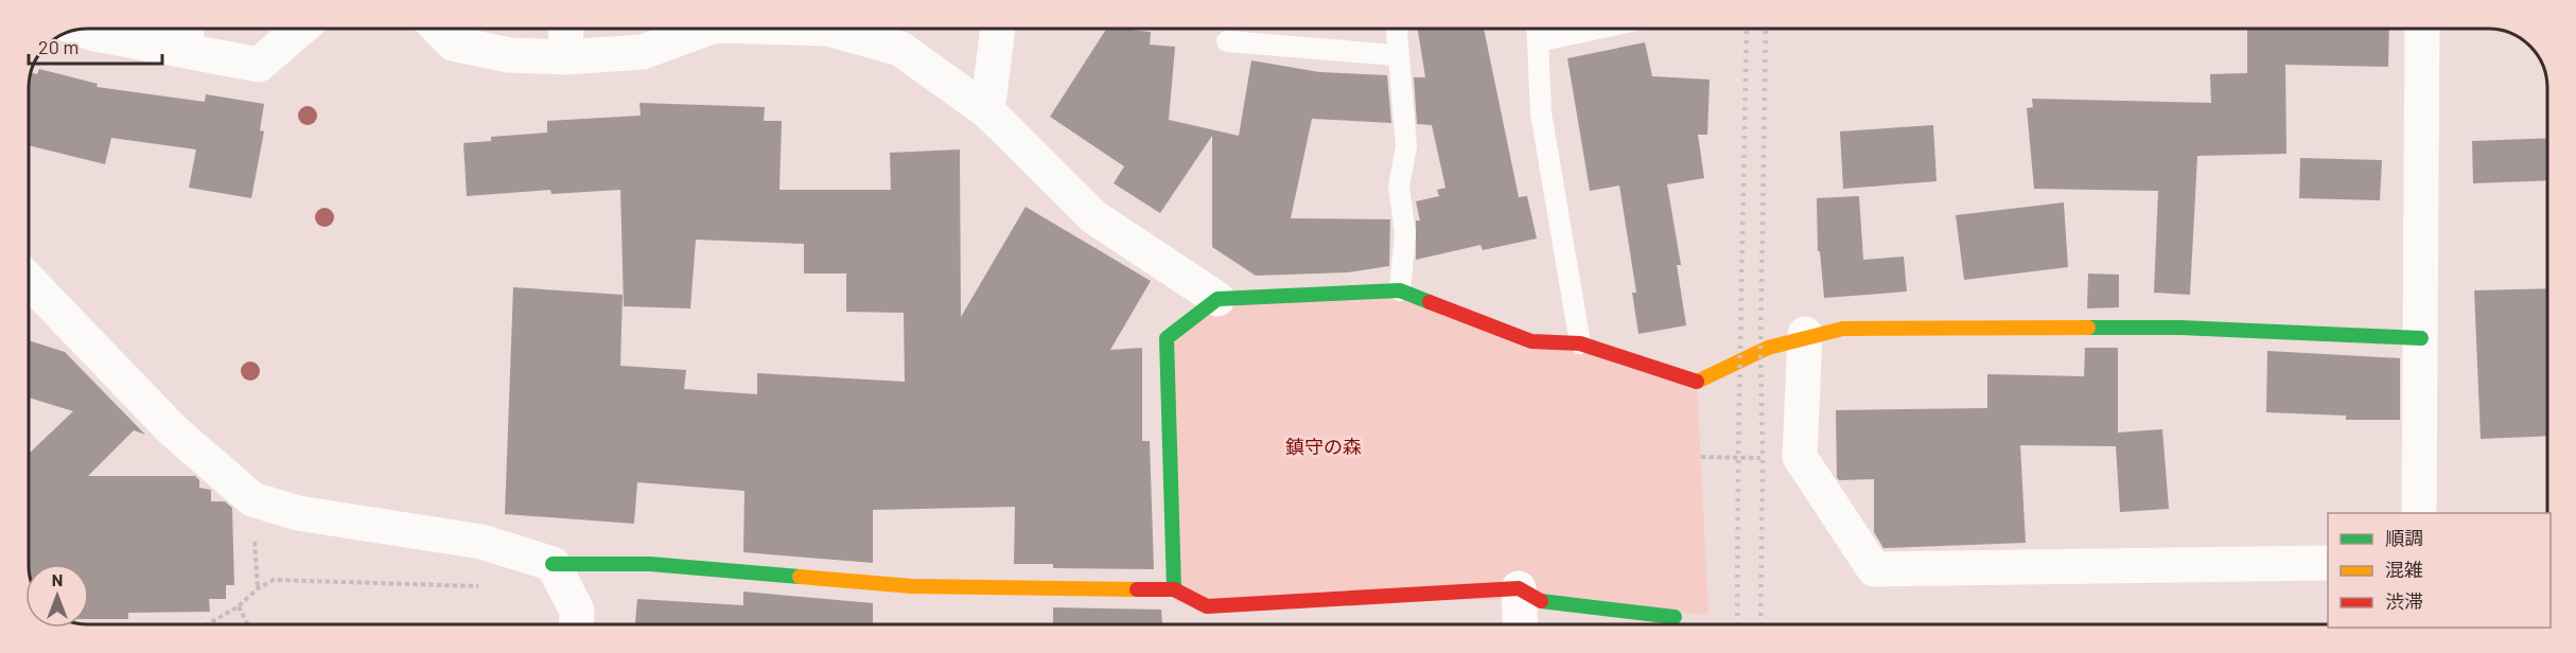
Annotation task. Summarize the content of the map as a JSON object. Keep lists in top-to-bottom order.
{
  "parks": ["鎮守の森"],
  "legend": ["順調", "混雑", "渋滞"],
  "scale_bar": "20 m",
  "north": "top"
}
